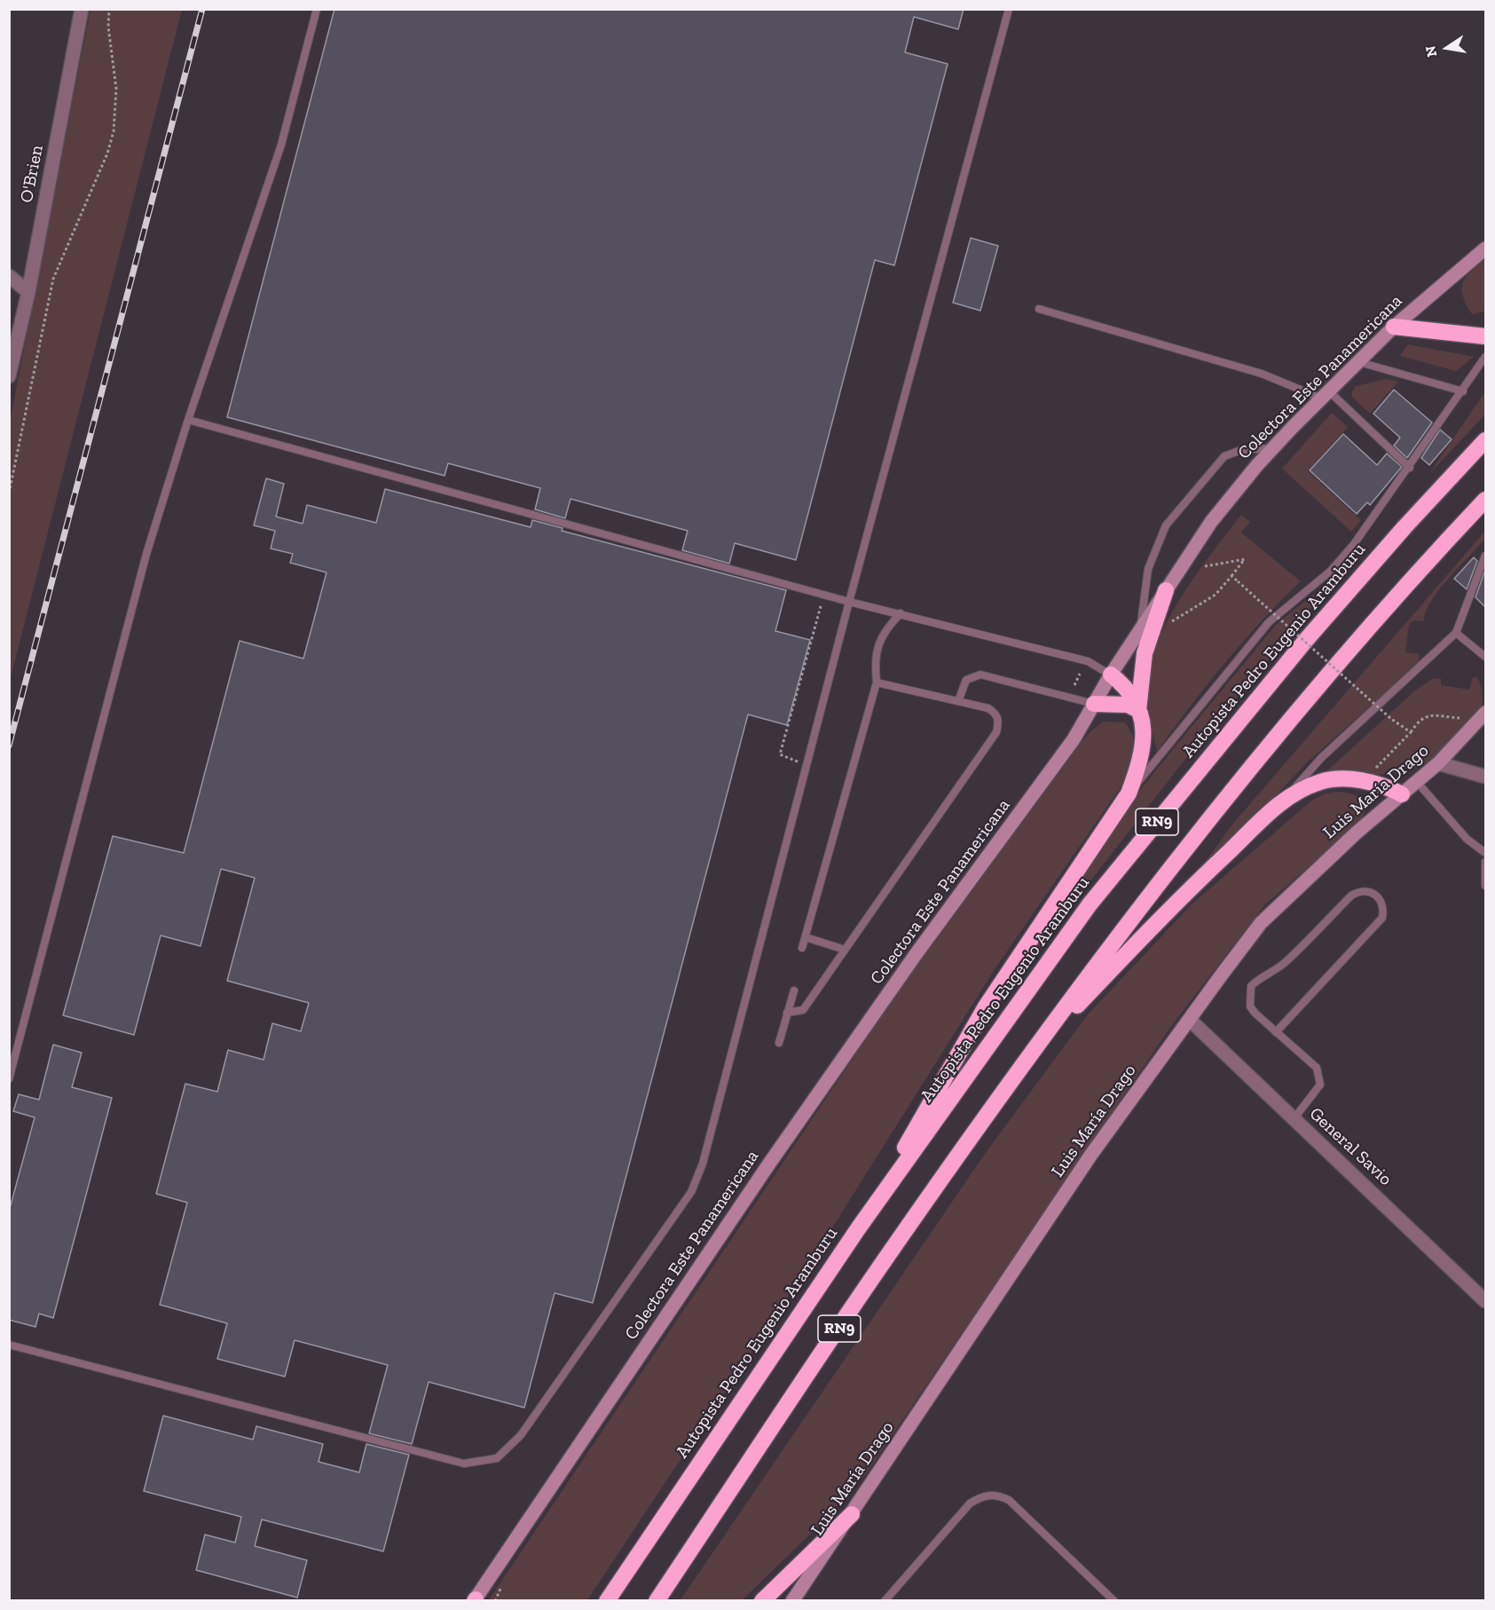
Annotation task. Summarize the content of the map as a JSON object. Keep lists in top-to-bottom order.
{
  "streets": {
    "highway": ["Autopista Pedro Eugenio Aramburu", "RN9"],
    "street": [
      "O'Brien",
      "Colectora Este Panamericana",
      "Luis María Drago",
      "General Savio"
    ]
  },
  "crossings": [
    ["Luis María Drago", "General Savio"]
  ],
  "north": "left"
}
